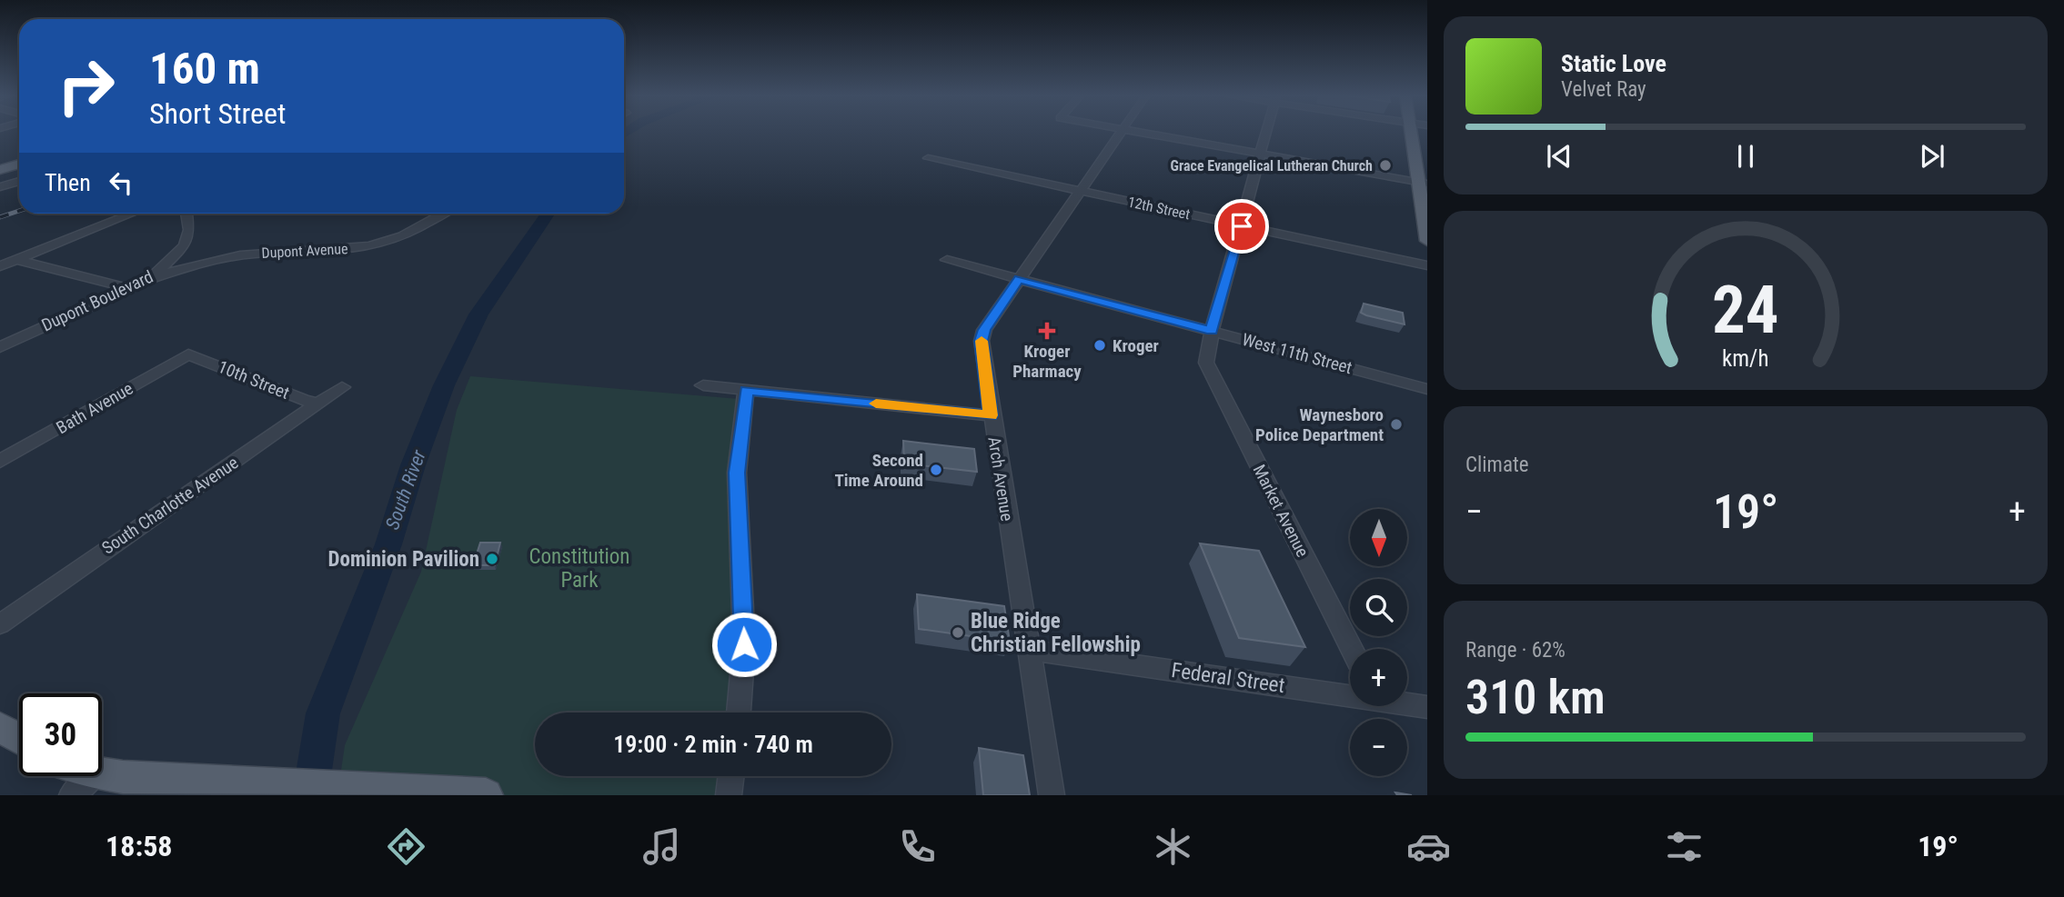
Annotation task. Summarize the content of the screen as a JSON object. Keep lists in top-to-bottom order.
{
  "streets": {
    "street": [
      "12th Street",
      "Dupont Avenue",
      "Dupont Boulevard",
      "West 11th Street",
      "10th Street",
      "Bath Avenue",
      "Arch Avenue",
      "South Charlotte Avenue",
      "Market Avenue",
      "Federal Street"
    ]
  },
  "crossings": [
    ["12th Street", "Arch Avenue"],
    ["12th Street", "Market Avenue"],
    ["Dupont Avenue", "Dupont Boulevard"],
    ["West 11th Street", "Arch Avenue"],
    ["West 11th Street", "Market Avenue"],
    ["10th Street", "Bath Avenue"],
    ["10th Street", "South Charlotte Avenue"],
    ["Arch Avenue", "Federal Street"]
  ],
  "water": ["South River"],
  "parks": ["Constitution Park"],
  "places": {
    "other": [
      "Grace Evangelical Lutheran Church",
      "Kroger",
      "Waynesboro Police Department",
      "Second Time Around",
      "Dominion Pavilion",
      "Blue Ridge Christian Fellowship"
    ],
    "health": ["Kroger Pharmacy"]
  },
  "north": "bottom",
  "page": {
    "turn": ["160 m", "Short Street"],
    "song": ["Static Love", "Velvet Ray"],
    "then": "Then",
    "tile": [
      "Climate",
      ["Range · 62%", "310 km"]
    ],
    "heat": ["−", "19°", "+"],
    "map_buttons": ["+", "−"],
    "limit": "30",
    "trip": "19:00 · 2 min · 740 m",
    "tabs": ["18:58", "19°"],
    "gauge": ["24", "km/h"]
  }
}
